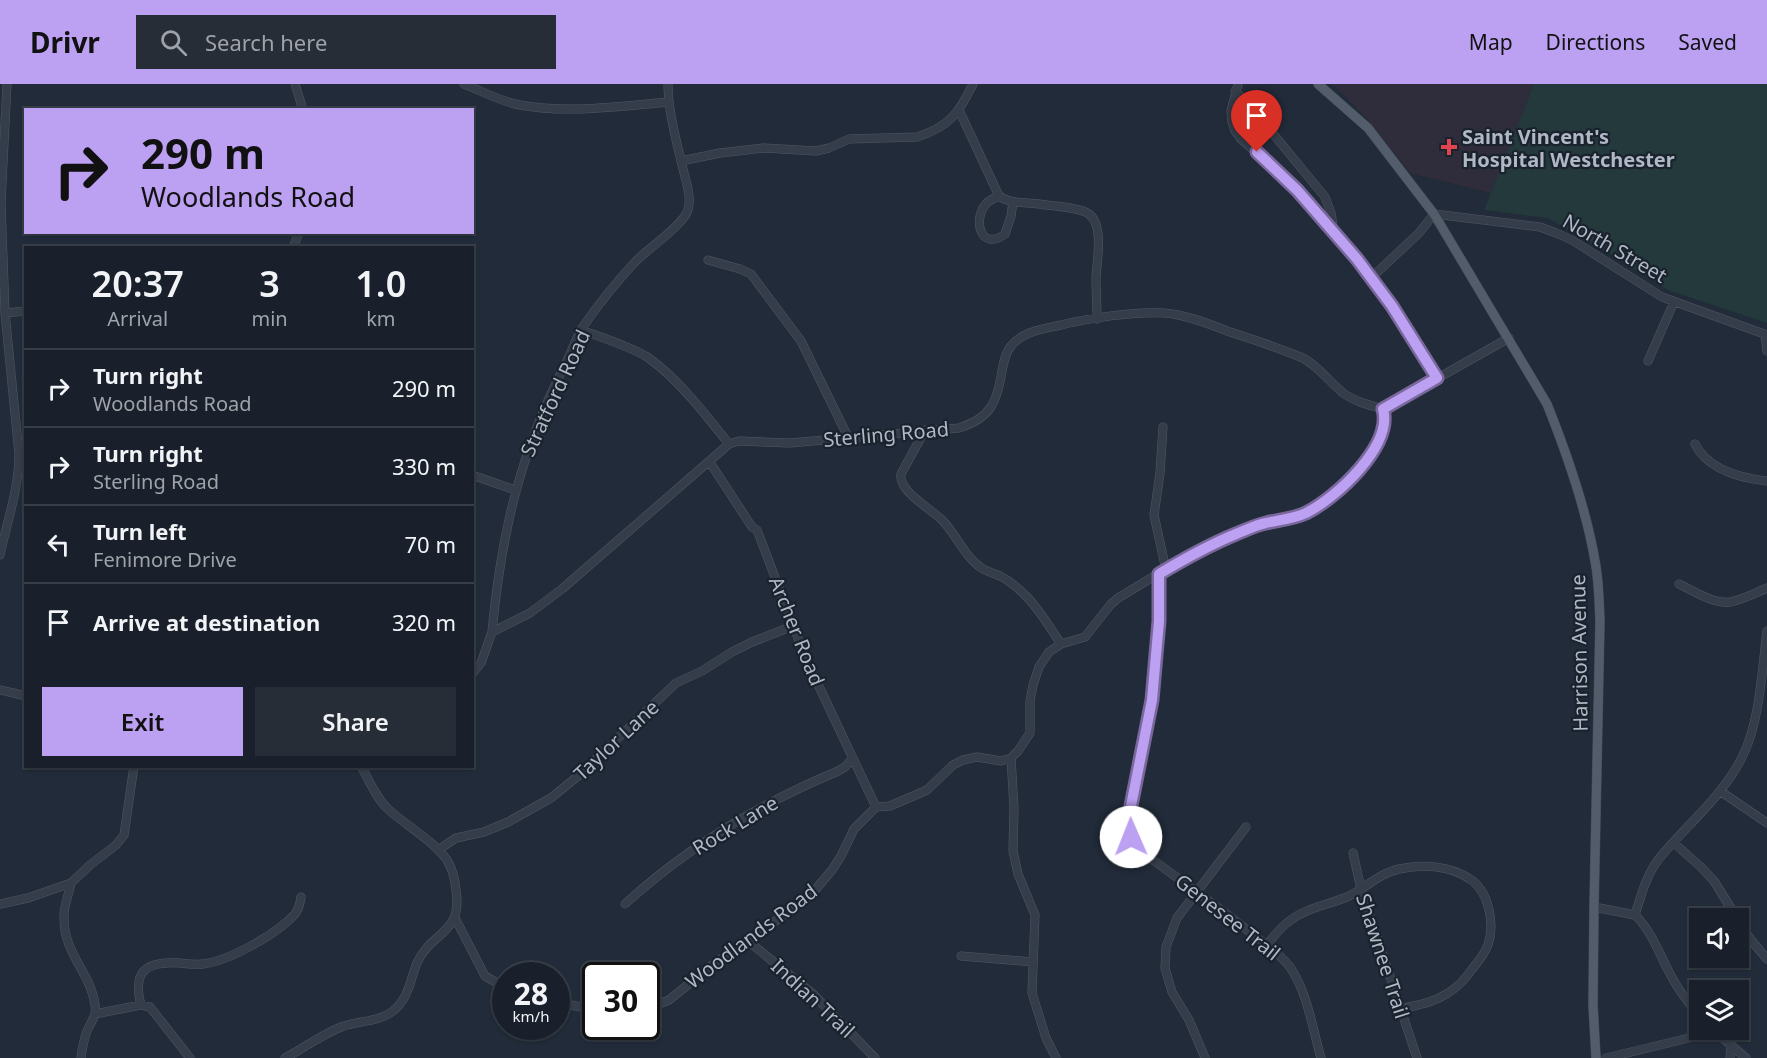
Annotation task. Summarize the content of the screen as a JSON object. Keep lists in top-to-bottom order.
{
  "streets": {
    "main road": ["Harrison Avenue"],
    "street": [
      "North Street",
      "Stratford Road",
      "Sterling Road",
      "Archer Road",
      "Taylor Lane",
      "Rock Lane",
      "Genesee Trail",
      "Woodlands Road",
      "Shawnee Trail",
      "Indian Trail"
    ]
  },
  "crossings": [
    ["North Street", "Harrison Avenue"],
    ["Archer Road", "Taylor Lane"],
    ["Archer Road", "Rock Lane"],
    ["Archer Road", "Woodlands Road"],
    ["Woodlands Road", "Indian Trail"]
  ],
  "places": {
    "health": ["Saint Vincent's Hospital Westchester"]
  },
  "page": {
    "header": "Drivr",
    "search": "Search here",
    "nav": ["Map", "Directions", "Saved"],
    "turn": ["290 m", "Woodlands Road"],
    "eta": [
      "20:37",
      "Arrival",
      "3",
      "min",
      "1.0",
      "km"
    ],
    "list": [
      {
        "name": "Turn right",
        "note": "Woodlands Road",
        "value": "290 m"
      },
      {
        "name": "Turn right",
        "note": "Sterling Road",
        "value": "330 m"
      },
      {
        "name": "Turn left",
        "note": "Fenimore Drive",
        "value": "70 m"
      },
      {
        "name": "Arrive at destination",
        "value": "320 m"
      }
    ],
    "buttons": ["Exit", "Share"],
    "speed": "28 km/h",
    "limit": "30"
  }
}
